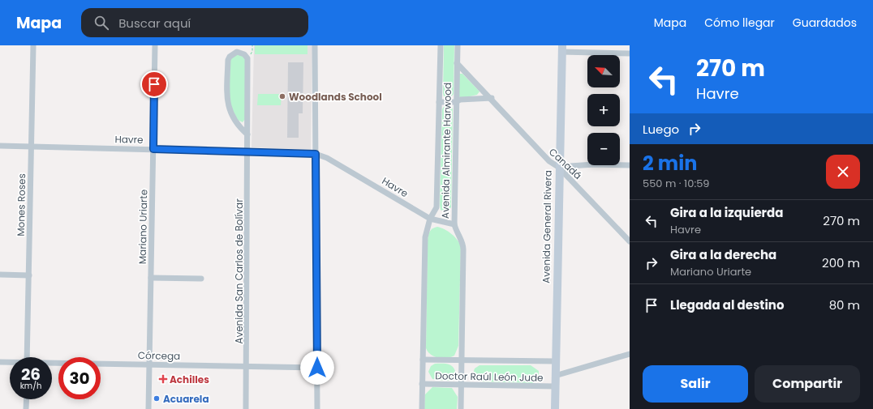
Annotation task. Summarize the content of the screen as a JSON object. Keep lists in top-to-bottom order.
{
  "streets": {
    "main road": ["Avenida General Rivera"],
    "street": [
      "Havre",
      "Avenida Almirante Harwood",
      "Canadá",
      "Mones Roses",
      "Mariano Uriarte",
      "Avenida San Carlos de Bolívar",
      "Córcega",
      "Doctor Raúl León Jude"
    ]
  },
  "crossings": [
    ["Havre", "Avenida Almirante Harwood"],
    ["Havre", "Mones Roses"],
    ["Havre", "Mariano Uriarte"],
    ["Havre", "Avenida San Carlos de Bolívar"],
    ["Avenida Almirante Harwood", "Canadá"],
    ["Avenida Almirante Harwood", "Doctor Raúl León Jude"],
    ["Canadá", "Avenida General Rivera"],
    ["Mariano Uriarte", "Córcega"],
    ["Avenida General Rivera", "Doctor Raúl León Jude"],
    ["Avenida San Carlos de Bolívar", "Córcega"]
  ],
  "places": {
    "other": ["Woodlands School", "Acuarela"],
    "health": ["Achilles"]
  },
  "north": "top left",
  "page": {
    "header": "Mapa",
    "search": "Buscar aquí",
    "nav": ["Mapa", "Cómo llegar", "Guardados"],
    "turn": ["270 m", "Havre"],
    "map_buttons": ["+", "−"],
    "then": "Luego",
    "heading": ["2 min", "550 m · 10:59"],
    "list": [
      {
        "name": "Gira a la izquierda",
        "note": "Havre",
        "value": "270 m"
      },
      {
        "name": "Gira a la derecha",
        "note": "Mariano Uriarte",
        "value": "200 m"
      },
      {
        "name": "Llegada al destino",
        "value": "80 m"
      }
    ],
    "speed": "26 km/h",
    "limit": "30",
    "buttons": ["Salir", "Compartir"]
  }
}
